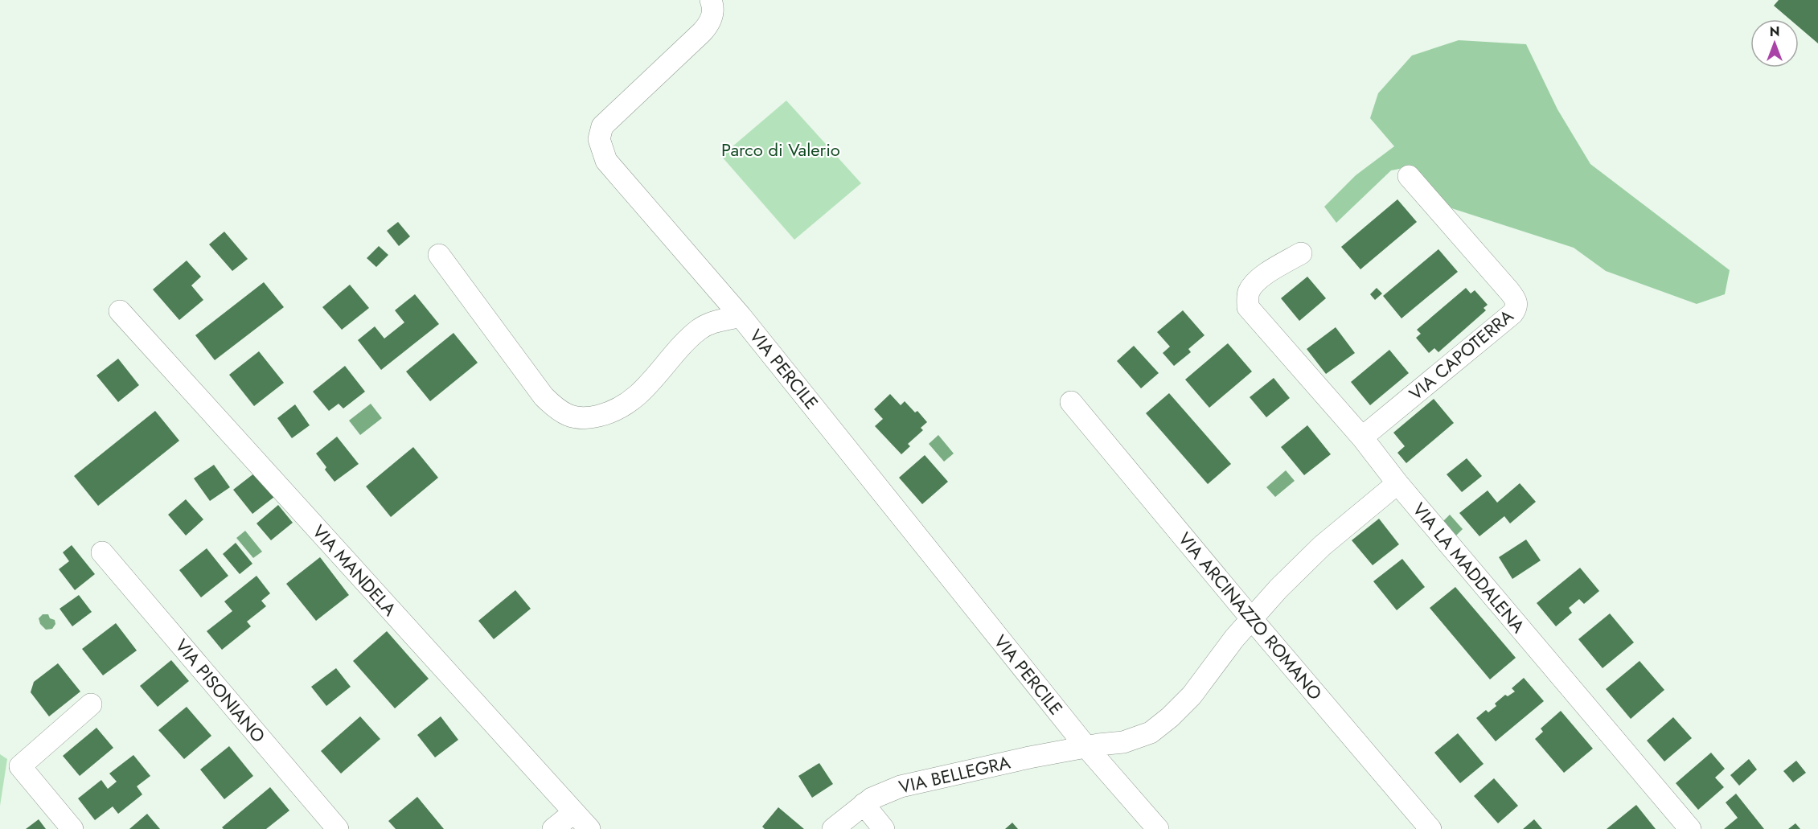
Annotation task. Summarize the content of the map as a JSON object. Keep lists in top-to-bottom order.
{
  "streets": {
    "street": [
      "VIA CAPOTERRA",
      "VIA PERCILE",
      "VIA LA MADDALENA",
      "VIA MANDELA",
      "VIA ARCINAZZO ROMANO",
      "VIA PISONIANO",
      "VIA BELLEGRA"
    ]
  },
  "crossings": [
    ["VIA CAPOTERRA", "VIA LA MADDALENA"],
    ["VIA PERCILE", "VIA BELLEGRA"],
    ["VIA LA MADDALENA", "VIA BELLEGRA"],
    ["VIA ARCINAZZO ROMANO", "VIA BELLEGRA"]
  ],
  "parks": ["Parco di Valerio"],
  "north": "top"
}
